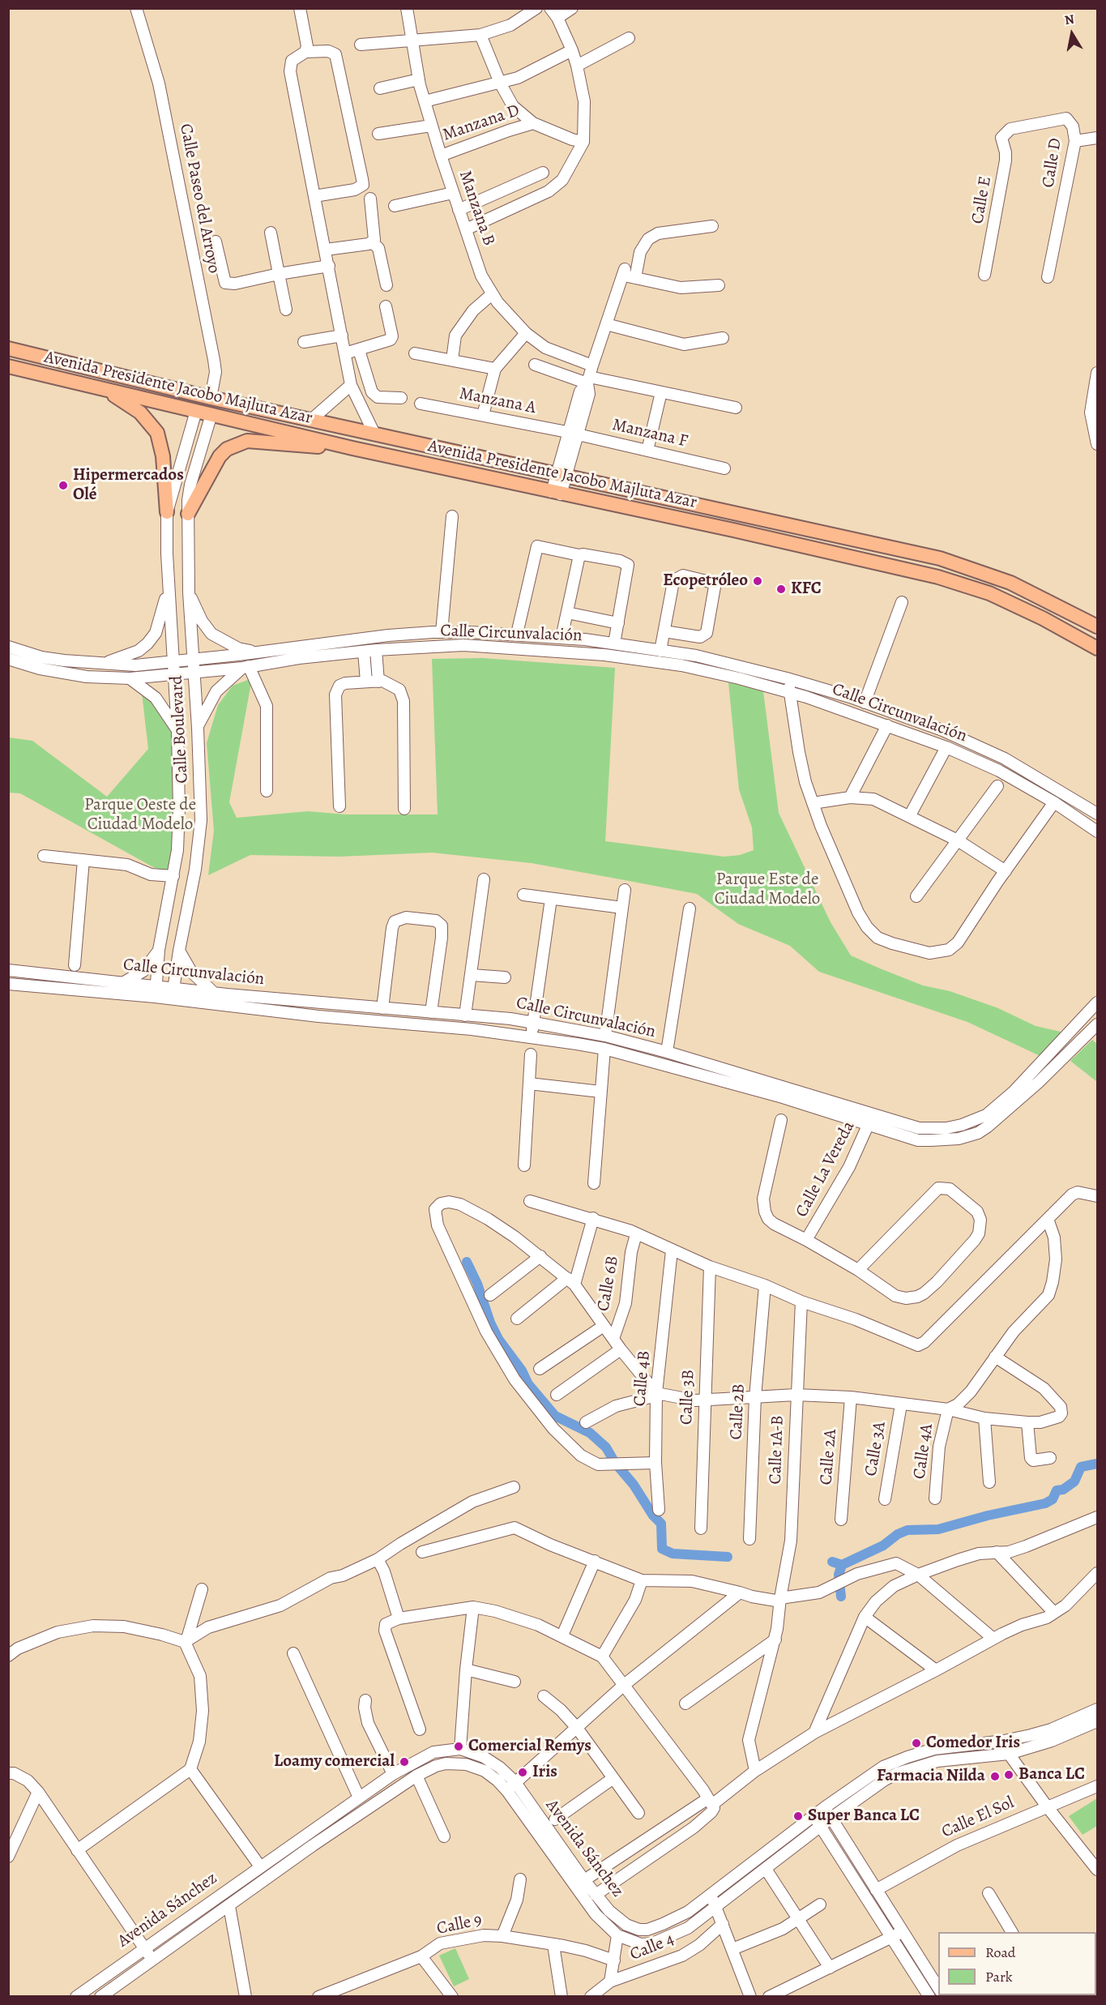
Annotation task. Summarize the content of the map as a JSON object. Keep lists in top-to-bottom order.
{
  "streets": {
    "main road": ["Avenida Presidente Jacobo Majluta Azar"],
    "street": [
      "Manzana D",
      "Calle D",
      "Calle Paseo del Arroyo",
      "Calle E",
      "Manzana B",
      "Manzana A",
      "Manzana F",
      "Calle Circunvalación",
      "Calle Boulevard",
      "Calle La Vereda",
      "Calle 6B",
      "Calle 4B",
      "Calle 3B",
      "Calle 2B",
      "Calle 3A",
      "Calle 1A-B",
      "Calle 4A",
      "Calle 2A",
      "Calle El Sol",
      "Avenida Sánchez",
      "Calle 9",
      "Calle 4"
    ]
  },
  "crossings": [
    ["Manzana D", "Manzana B"],
    ["Calle D", "Calle E"],
    ["Calle Paseo del Arroyo", "Avenida Presidente Jacobo Majluta Azar"],
    ["Avenida Presidente Jacobo Majluta Azar", "Calle Boulevard"],
    ["Manzana A", "Manzana F"],
    ["Calle Circunvalación", "Calle Boulevard"],
    ["Calle Circunvalación", "Calle La Vereda"]
  ],
  "parks": ["Parque Oeste de Ciudad Modelo", "Parque Este de Ciudad Modelo"],
  "places": [
    "Hipermercados Olé",
    "Ecopetróleo",
    "KFC",
    "Comedor Iris",
    "Comercial Remys",
    "Loamy comercial",
    "Iris",
    "Banca LC",
    "Farmacia Nilda",
    "Super Banca LC"
  ],
  "legend": ["Road", "Park"],
  "north": "top"
}
